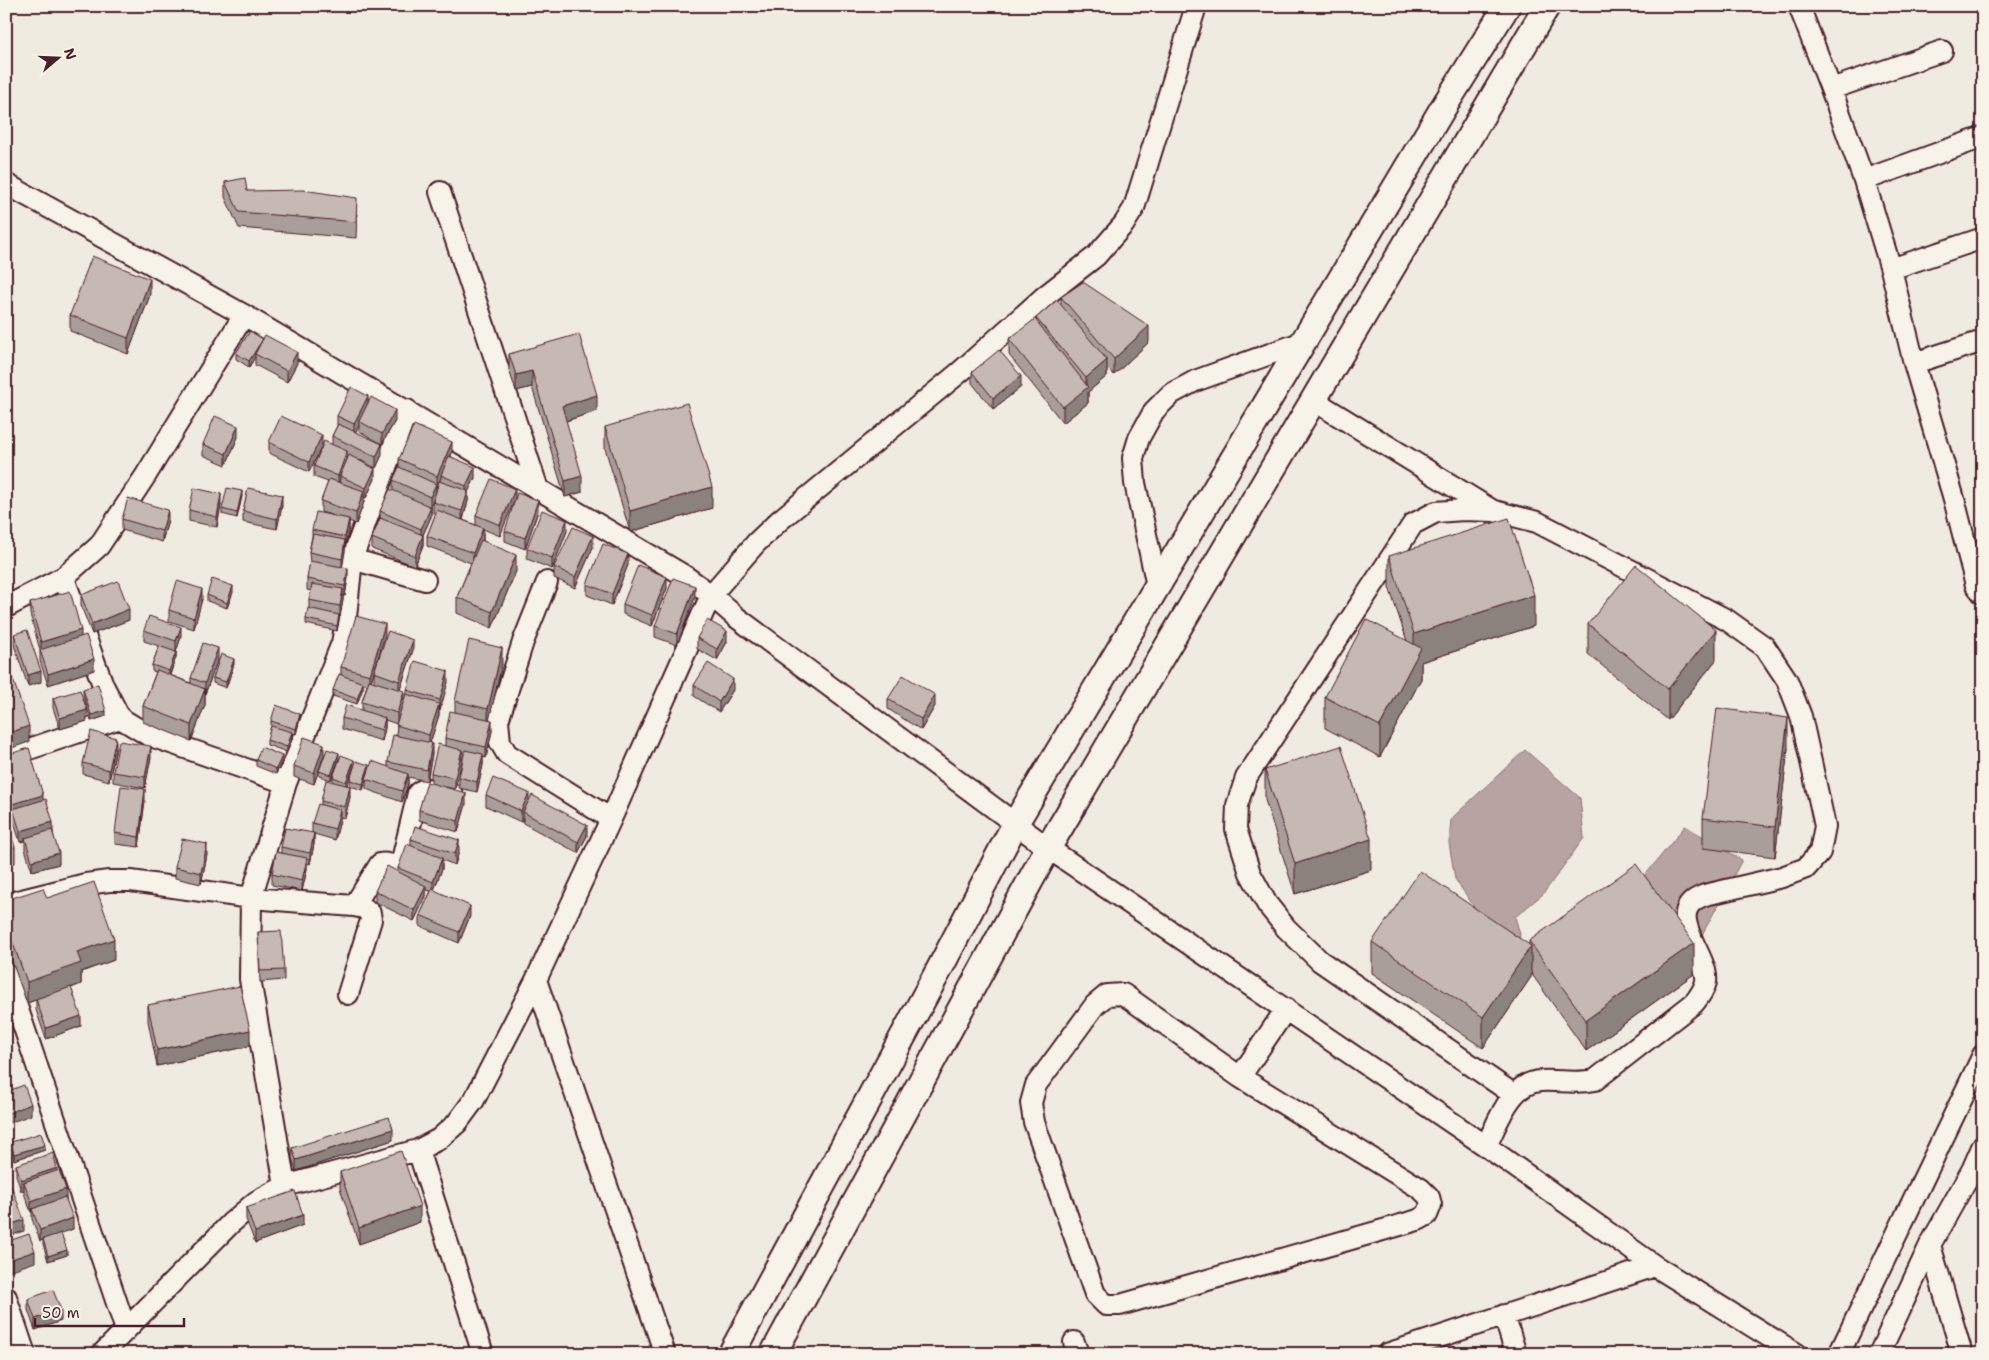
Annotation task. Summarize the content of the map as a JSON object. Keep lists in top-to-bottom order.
{
  "scale_bar": "50 m",
  "north": "right"
}
